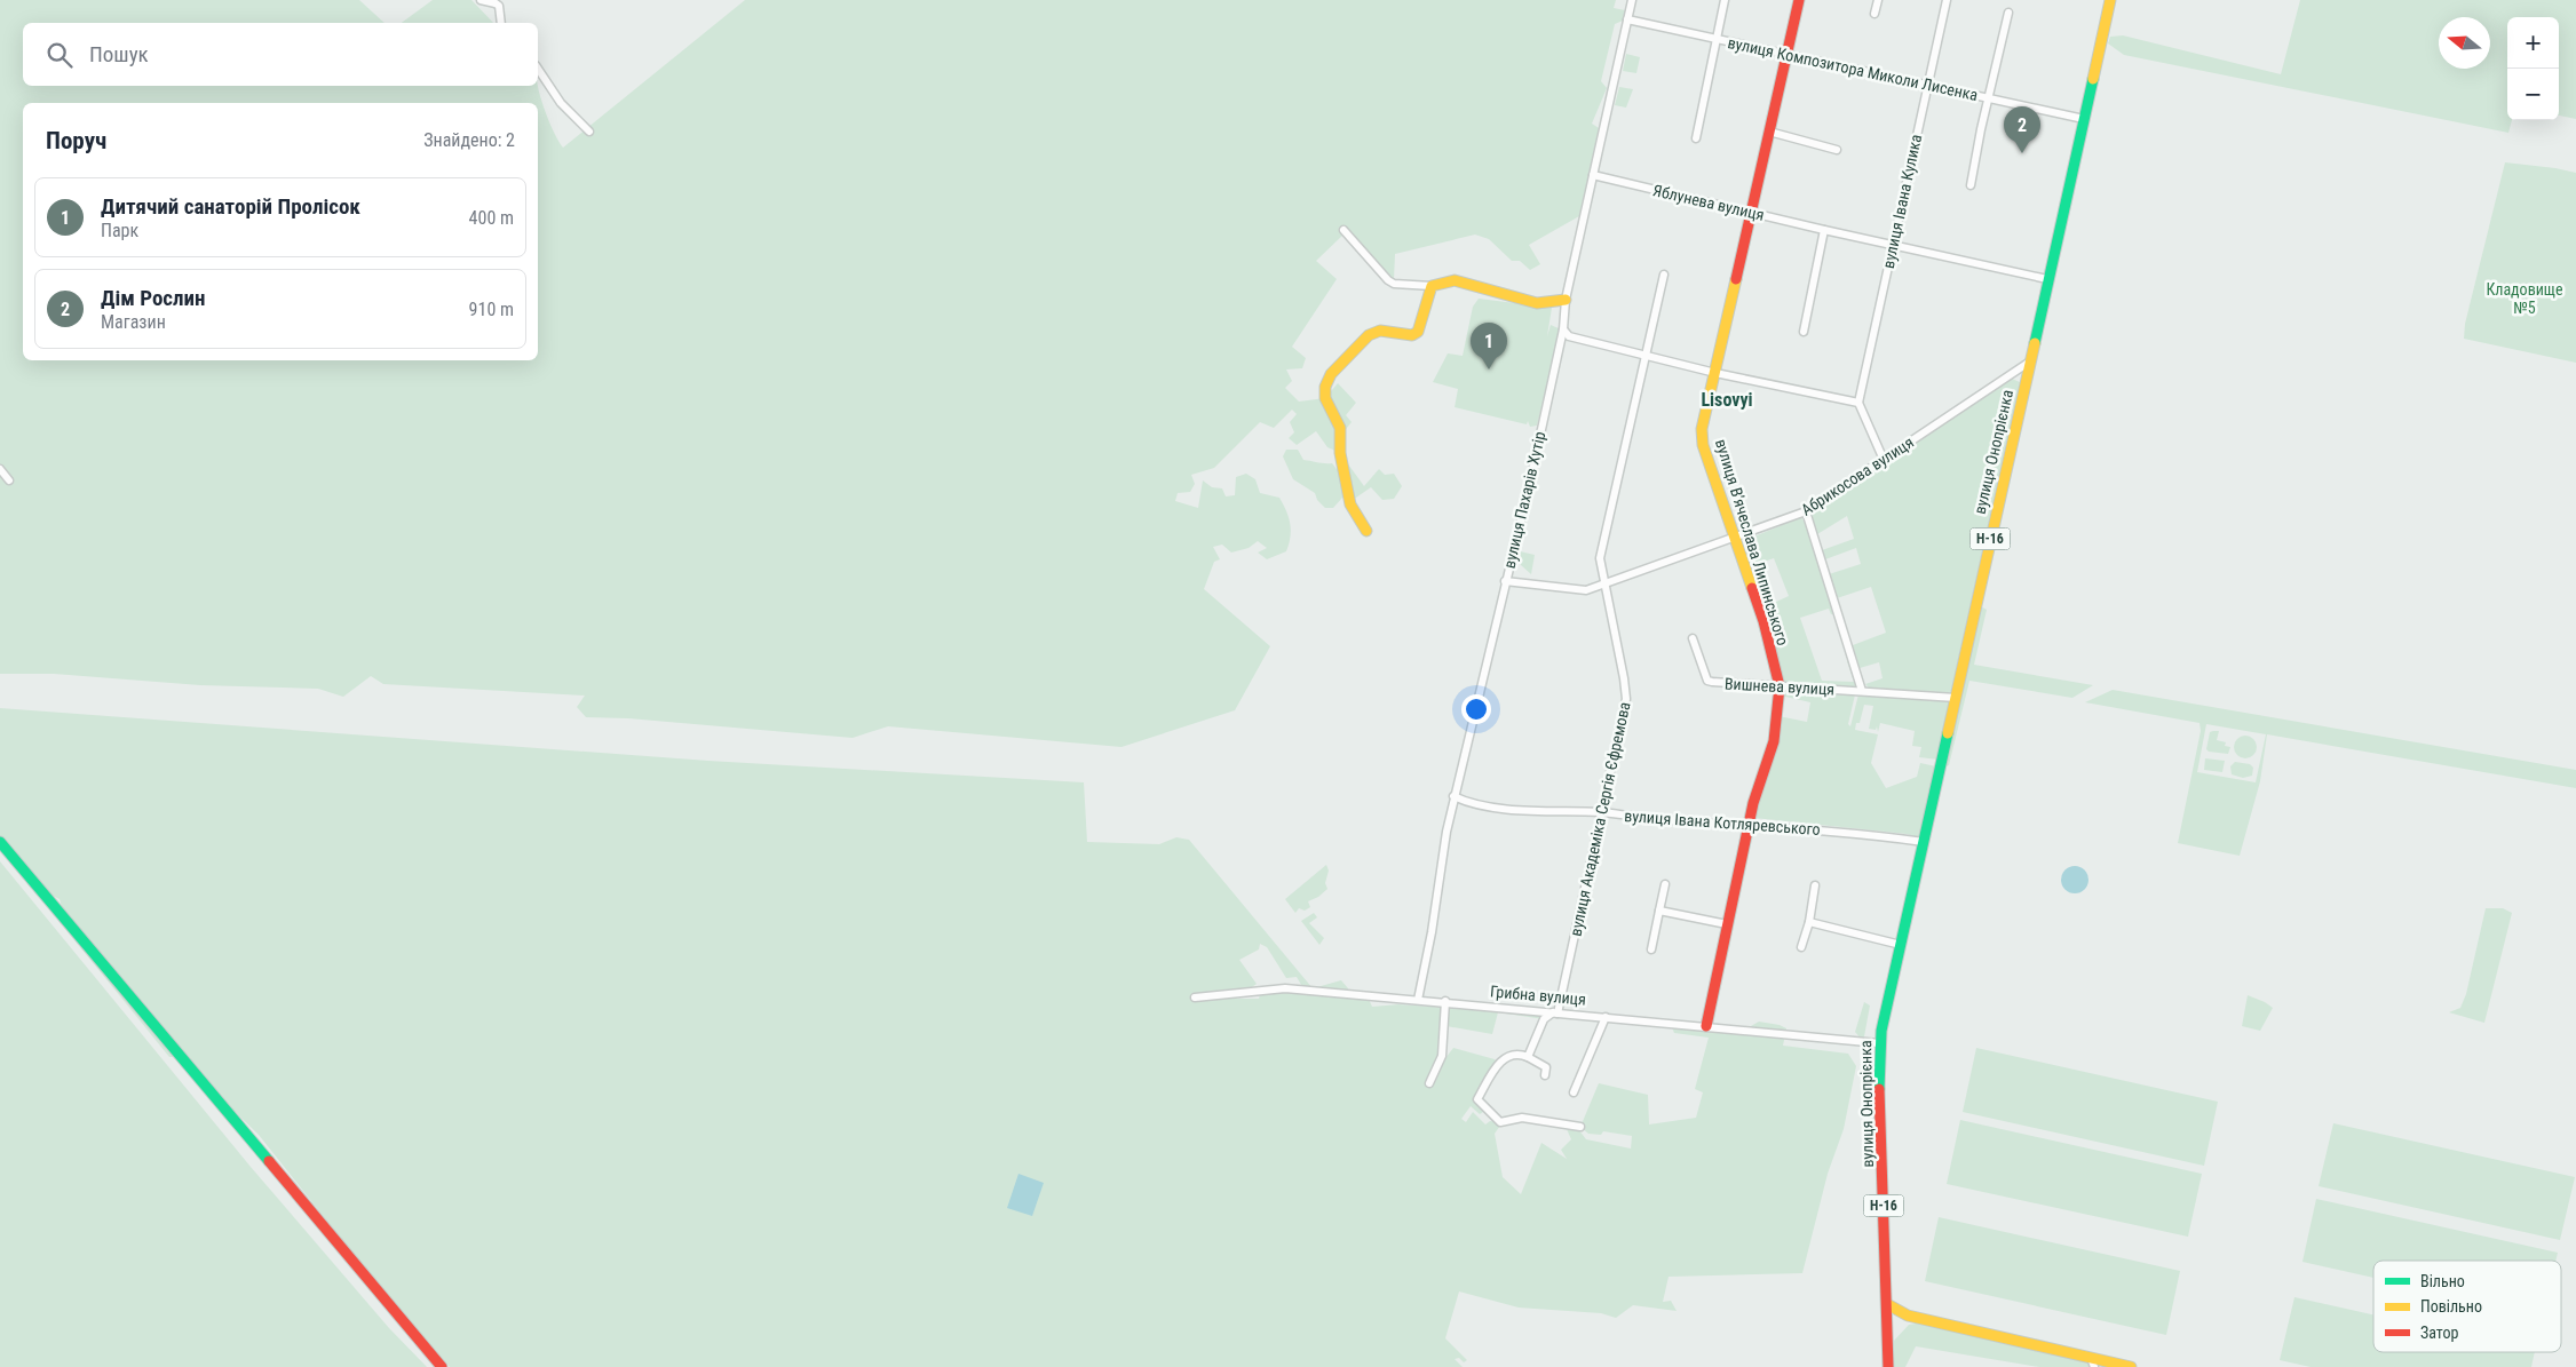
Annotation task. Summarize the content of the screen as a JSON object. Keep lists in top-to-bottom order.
{
  "streets": {
    "street": [
      "вулиця Композитора Миколи Лисенка",
      "вулиця Івана Кулика",
      "Яблунева вулиця",
      "вулиця Онопрієнка",
      "Абрикосова вулиця",
      "вулиця Пахарів Хутір",
      "Н-16",
      "вулиця Вʼячеслава Липинського",
      "Вишнева вулиця",
      "вулиця Академіка Сергія Єфремова",
      "вулиця Івана Котляревського",
      "Грибна вулиця"
    ]
  },
  "crossings": [
    ["вулиця Композитора Миколи Лисенка", "вулиця Івана Кулика"],
    ["вулиця Композитора Миколи Лисенка", "вулиця Онопрієнка"],
    ["вулиця Композитора Миколи Лисенка", "вулиця Пахарів Хутір"],
    ["вулиця Композитора Миколи Лисенка", "вулиця Вʼячеслава Липинського"],
    ["вулиця Івана Кулика", "Яблунева вулиця"],
    ["Яблунева вулиця", "вулиця Онопрієнка"],
    ["Яблунева вулиця", "вулиця Пахарів Хутір"],
    ["Яблунева вулиця", "вулиця Вʼячеслава Липинського"],
    ["вулиця Онопрієнка", "Абрикосова вулиця"],
    ["вулиця Онопрієнка", "Вишнева вулиця"],
    ["вулиця Онопрієнка", "вулиця Івана Котляревського"],
    ["вулиця Онопрієнка", "Грибна вулиця"],
    ["Абрикосова вулиця", "вулиця Пахарів Хутір"],
    ["Абрикосова вулиця", "вулиця Вʼячеслава Липинського"],
    ["Абрикосова вулиця", "Вишнева вулиця"],
    ["Абрикосова вулиця", "вулиця Академіка Сергія Єфремова"],
    ["вулиця Пахарів Хутір", "вулиця Івана Котляревського"],
    ["вулиця Пахарів Хутір", "Грибна вулиця"],
    ["вулиця Вʼячеслава Липинського", "Вишнева вулиця"],
    ["вулиця Вʼячеслава Липинського", "вулиця Івана Котляревського"],
    ["вулиця Вʼячеслава Липинського", "Грибна вулиця"],
    ["вулиця Академіка Сергія Єфремова", "вулиця Івана Котляревського"],
    ["вулиця Академіка Сергія Єфремова", "Грибна вулиця"]
  ],
  "districts": ["Lisovyi"],
  "parks": ["Кладовище №5"],
  "legend": ["Вільно", "Повільно", "Затор"],
  "north": "left",
  "page": {
    "map_buttons": ["+", "−"],
    "search": "Пошук",
    "heading": ["Поруч", "Знайдено: 2"],
    "pins": ["2", "1"],
    "list": [
      {
        "mark": "1",
        "name": "Дитячий санаторій Пролісок",
        "note": "Парк",
        "value": "400 m"
      },
      {
        "mark": "2",
        "name": "Дім Рослин",
        "note": "Магазин",
        "value": "910 m"
      }
    ]
  }
}
